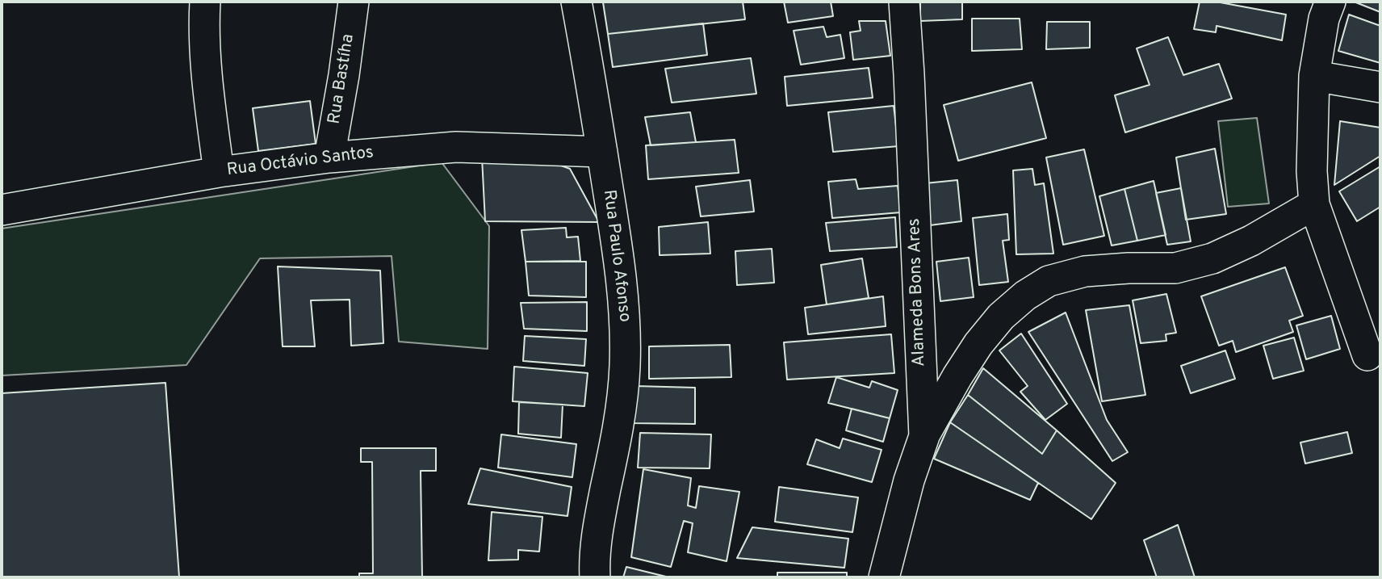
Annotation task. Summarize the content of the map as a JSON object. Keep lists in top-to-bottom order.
{
  "streets": {
    "street": [
      "Rua Bastíha",
      "Rua Octávio Santos",
      "Rua Paulo Afonso",
      "Alameda Bons Ares"
    ]
  },
  "crossings": [
    ["Rua Bastíha", "Rua Octávio Santos"],
    ["Rua Octávio Santos", "Rua Paulo Afonso"]
  ]
}
